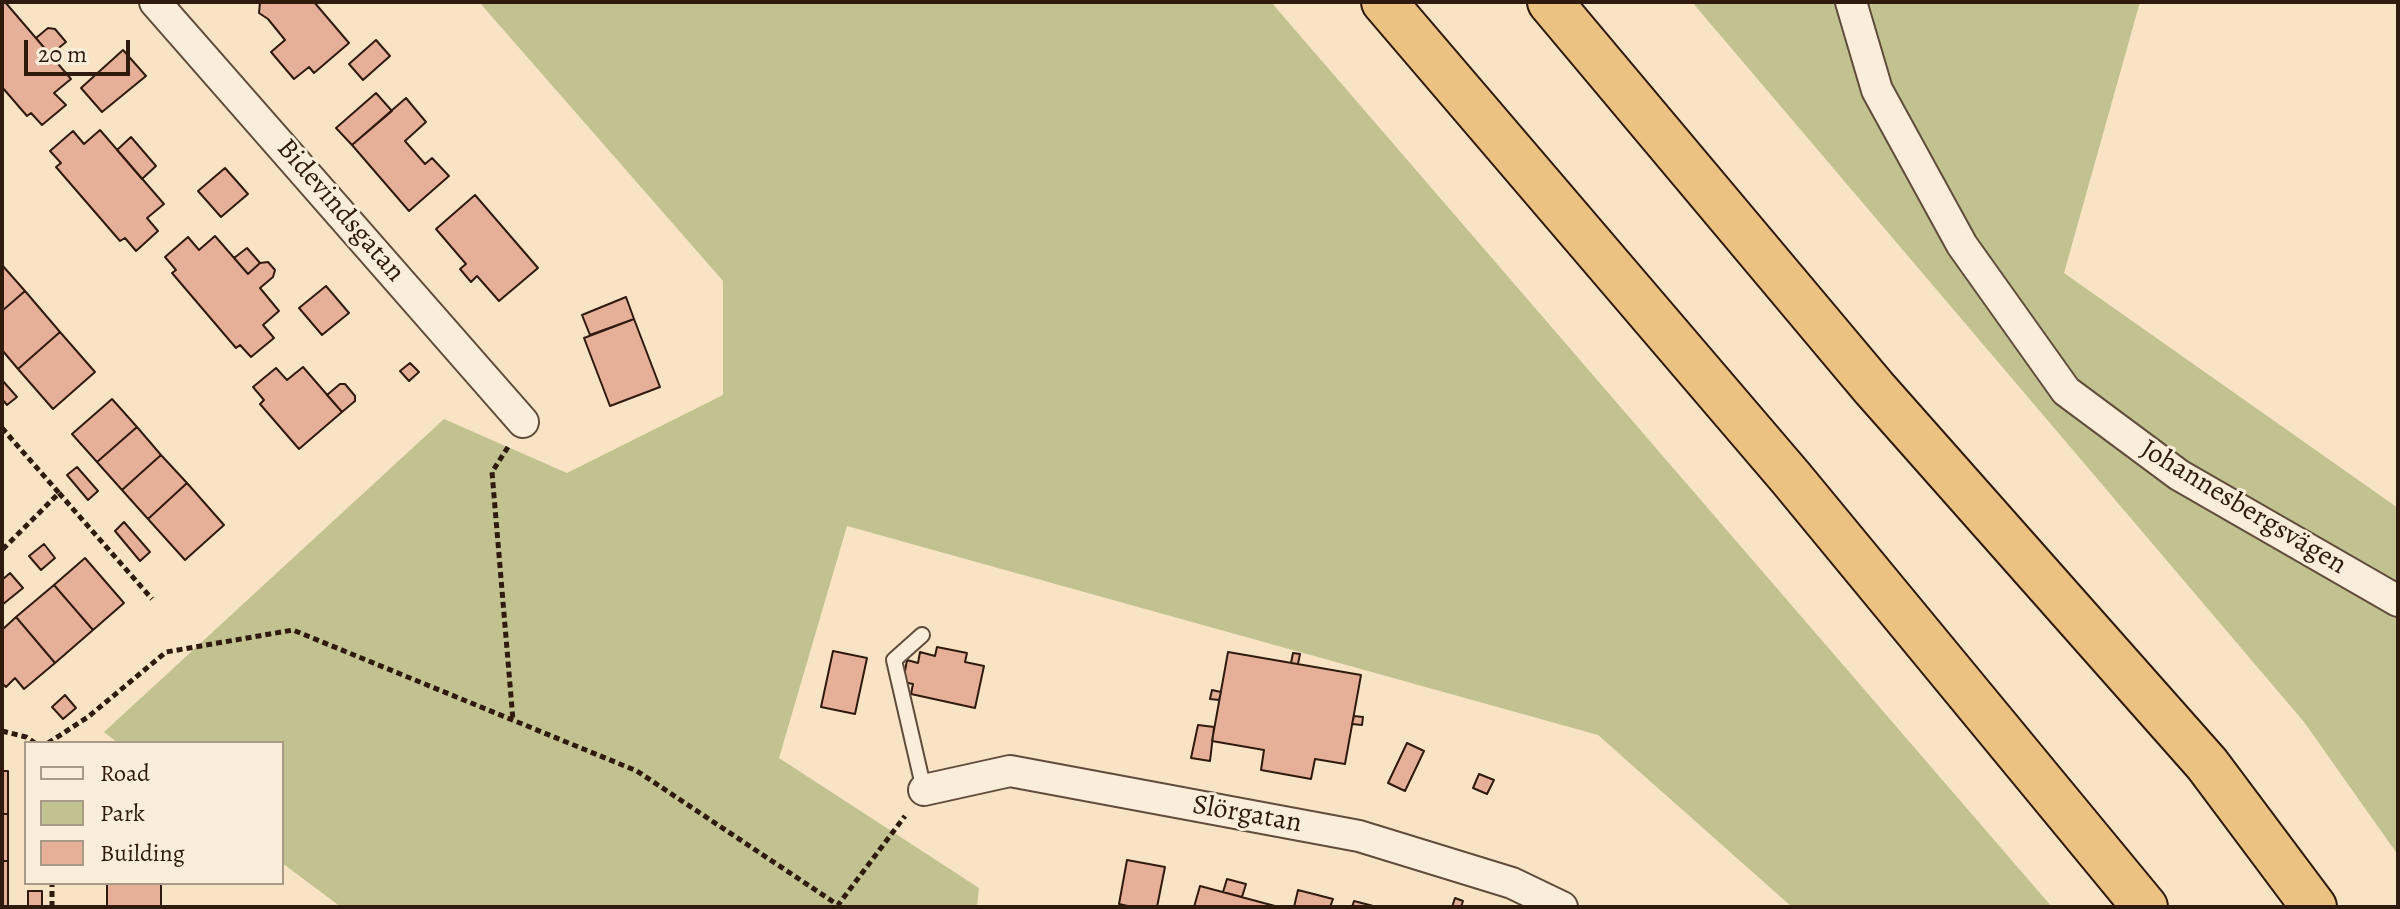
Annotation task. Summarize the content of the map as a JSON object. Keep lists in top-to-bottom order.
{
  "streets": {
    "street": ["Bidevindsgatan", "Johannesbergsvägen", "Slörgatan"]
  },
  "legend": ["Road", "Park", "Building"],
  "scale_bar": "20 m"
}
